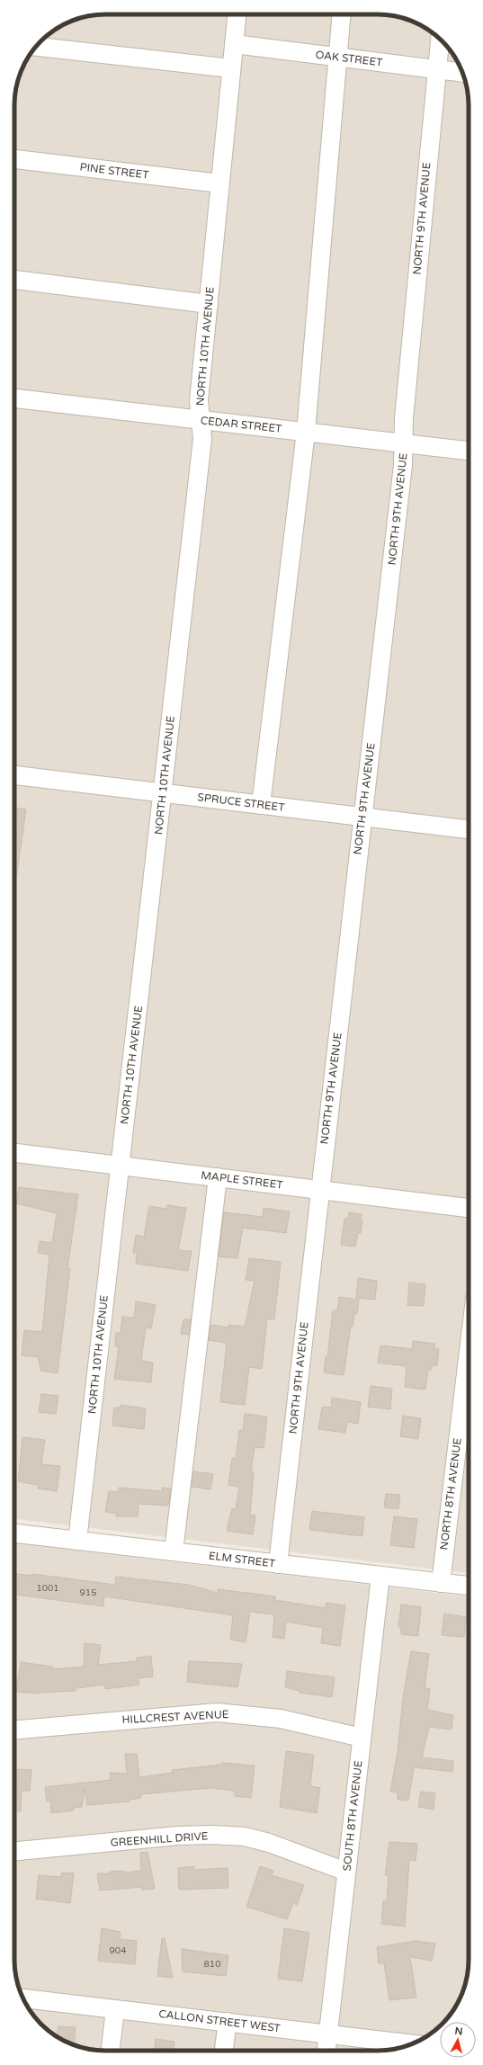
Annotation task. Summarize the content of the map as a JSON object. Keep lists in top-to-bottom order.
{
  "streets": {
    "street": [
      "OAK STREET",
      "PINE STREET",
      "NORTH 9TH AVENUE",
      "NORTH 10TH AVENUE",
      "CEDAR STREET",
      "SPRUCE STREET",
      "MAPLE STREET",
      "NORTH 8TH AVENUE",
      "ELM STREET",
      "HILLCREST AVENUE",
      "SOUTH 8TH AVENUE",
      "GREENHILL DRIVE",
      "CALLON STREET WEST"
    ]
  },
  "crossings": [
    ["OAK STREET", "NORTH 9TH AVENUE"],
    ["OAK STREET", "NORTH 10TH AVENUE"],
    ["PINE STREET", "NORTH 10TH AVENUE"],
    ["NORTH 9TH AVENUE", "CEDAR STREET"],
    ["NORTH 9TH AVENUE", "SPRUCE STREET"],
    ["NORTH 9TH AVENUE", "MAPLE STREET"],
    ["NORTH 9TH AVENUE", "ELM STREET"],
    ["NORTH 10TH AVENUE", "CEDAR STREET"],
    ["NORTH 10TH AVENUE", "SPRUCE STREET"],
    ["NORTH 10TH AVENUE", "MAPLE STREET"],
    ["NORTH 10TH AVENUE", "ELM STREET"],
    ["NORTH 8TH AVENUE", "ELM STREET"],
    ["ELM STREET", "SOUTH 8TH AVENUE"],
    ["HILLCREST AVENUE", "SOUTH 8TH AVENUE"],
    ["SOUTH 8TH AVENUE", "GREENHILL DRIVE"],
    ["SOUTH 8TH AVENUE", "CALLON STREET WEST"]
  ],
  "house_numbers": [
    "1001",
    "915",
    "904",
    "810"
  ],
  "north": "top"
}
